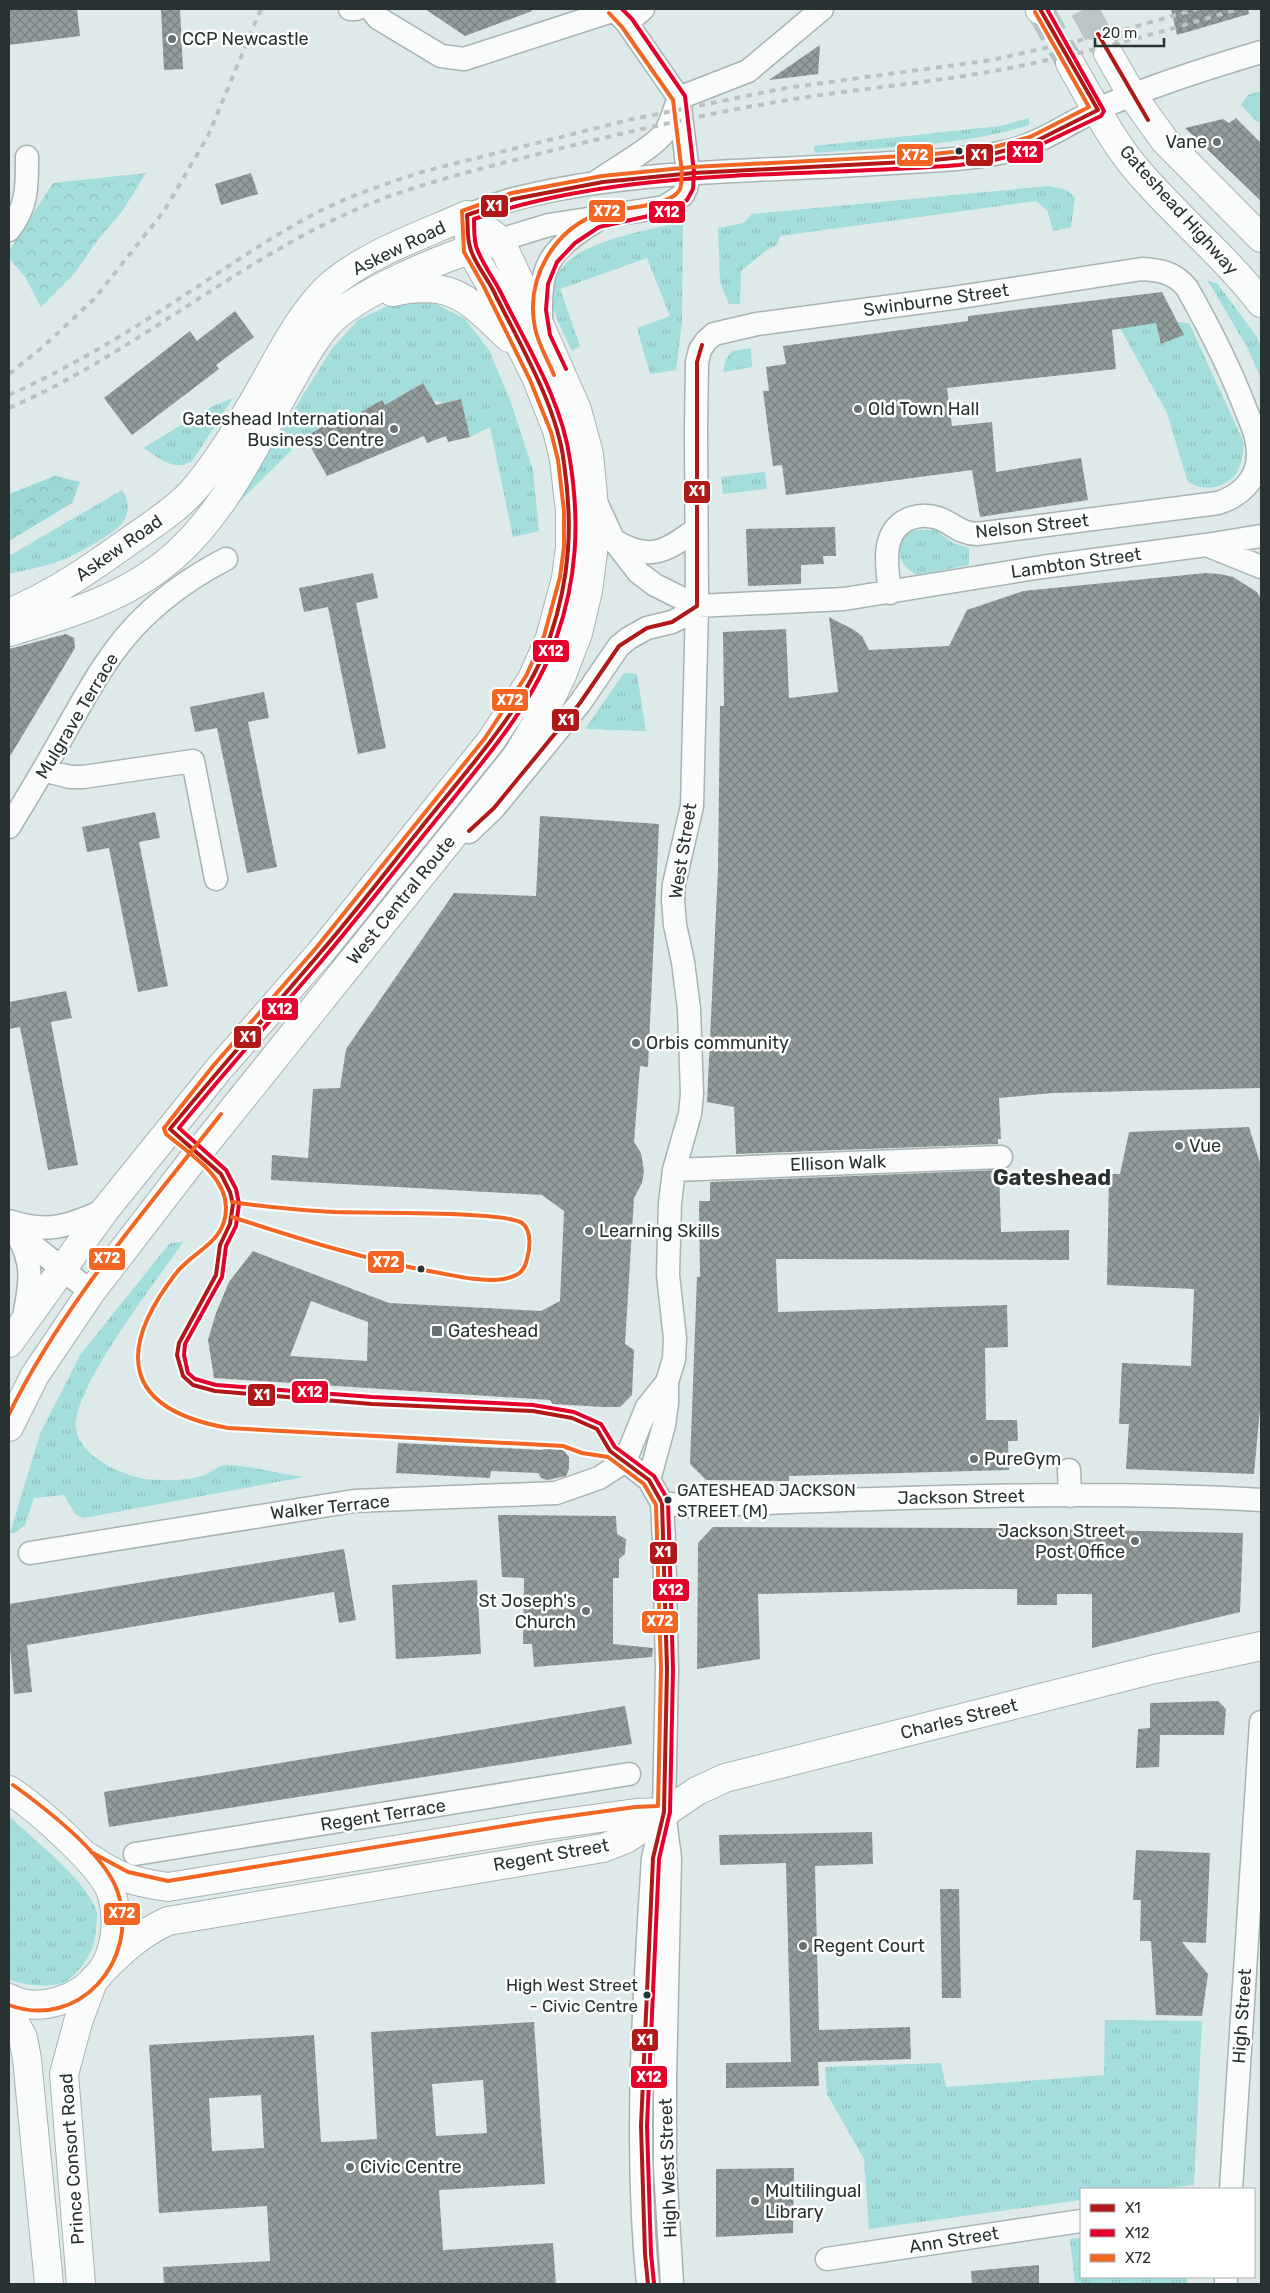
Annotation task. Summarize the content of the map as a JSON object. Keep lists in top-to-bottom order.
{
  "streets": {
    "main road": [
      "Gateshead Highway",
      "Askew Road",
      "West Central Route",
      "Charles Street",
      "Regent Street",
      "Prince Consort Road"
    ],
    "street": [
      "Swinburne Street",
      "Nelson Street",
      "Lambton Street",
      "Mulgrave Terrace",
      "West Street",
      "Ellison Walk",
      "Jackson Street",
      "Walker Terrace",
      "Regent Terrace",
      "High Street",
      "High West Street",
      "Ann Street"
    ]
  },
  "crossings": [
    ["Gateshead Highway", "Askew Road"],
    ["Askew Road", "West Central Route"],
    ["Swinburne Street", "Nelson Street"],
    ["Swinburne Street", "West Street"],
    ["Nelson Street", "Lambton Street"],
    ["West Street", "Ellison Walk"],
    ["West Street", "Walker Terrace"],
    ["Jackson Street", "High West Street"],
    ["Charles Street", "Regent Street"],
    ["Charles Street", "High West Street"],
    ["Regent Street", "Prince Consort Road"],
    ["Regent Street", "High West Street"]
  ],
  "districts": ["Gateshead"],
  "places": {
    "other": [
      "CCP Newcastle",
      "Vane",
      "Old Town Hall",
      "Gateshead International Business Centre",
      "Orbis community",
      "Vue",
      "Learning Skills",
      "PureGym",
      "GATESHEAD JACKSON STREET (M)",
      "Jackson Street Post Office",
      "St Joseph's Church",
      "Regent Court",
      "High West Street - Civic Centre",
      "Civic Centre",
      "Multilingual Library"
    ],
    "transit": ["Gateshead"]
  },
  "lines": ["transit line X1", "transit line X12", "transit line X72"],
  "legend": ["X1", "X12", "X72"],
  "scale_bar": "20 m"
}
